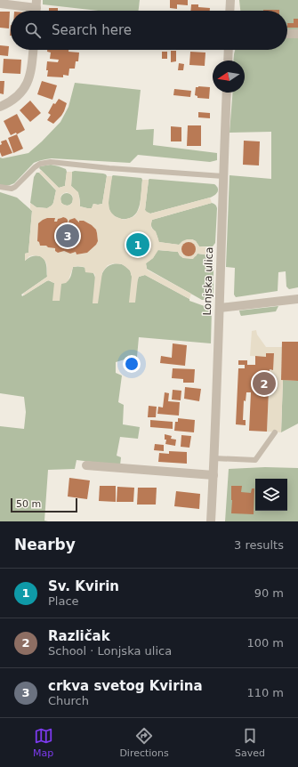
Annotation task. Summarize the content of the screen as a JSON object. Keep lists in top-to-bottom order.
{
  "streets": {
    "street": ["Lonjska ulica"]
  },
  "scale_bar": "50 m",
  "north": "left",
  "page": {
    "search": "Search here",
    "pins": ["3", "1", "2"],
    "scale": "50 m",
    "heading": ["Nearby", "3 results"],
    "list": [
      {
        "mark": "1",
        "name": "Sv. Kvirin",
        "note": "Place",
        "value": "90 m"
      },
      {
        "mark": "2",
        "name": "Različak",
        "note": "School · Lonjska ulica",
        "value": "100 m"
      },
      {
        "mark": "3",
        "name": "crkva svetog Kvirina",
        "note": "Church",
        "value": "110 m"
      }
    ],
    "nav": ["Map", "Directions", "Saved"]
  }
}
